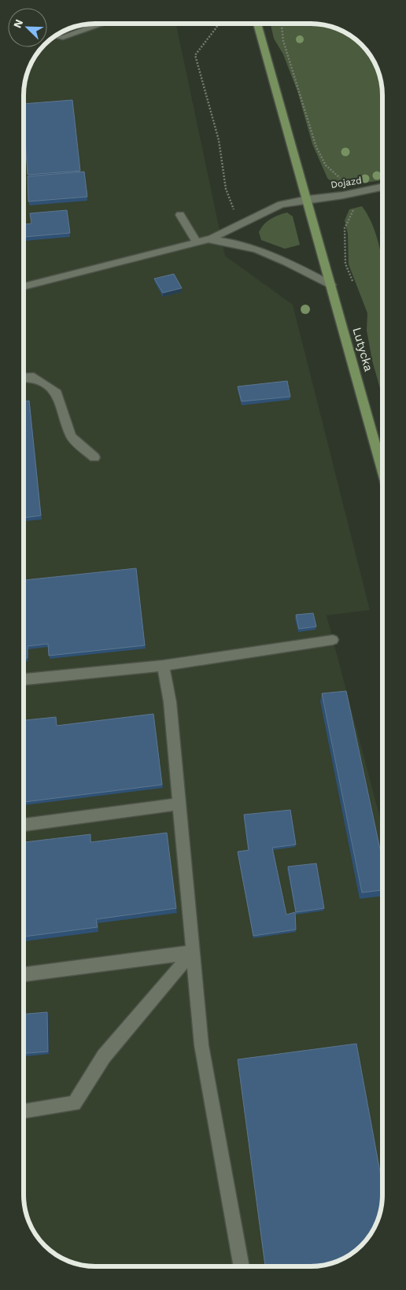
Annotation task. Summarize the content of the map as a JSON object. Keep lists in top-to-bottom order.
{
  "streets": {
    "main road": ["Lutycka"],
    "street": ["Dojazd"]
  },
  "crossings": [
    ["Dojazd", "Lutycka"]
  ],
  "north": "top left"
}
